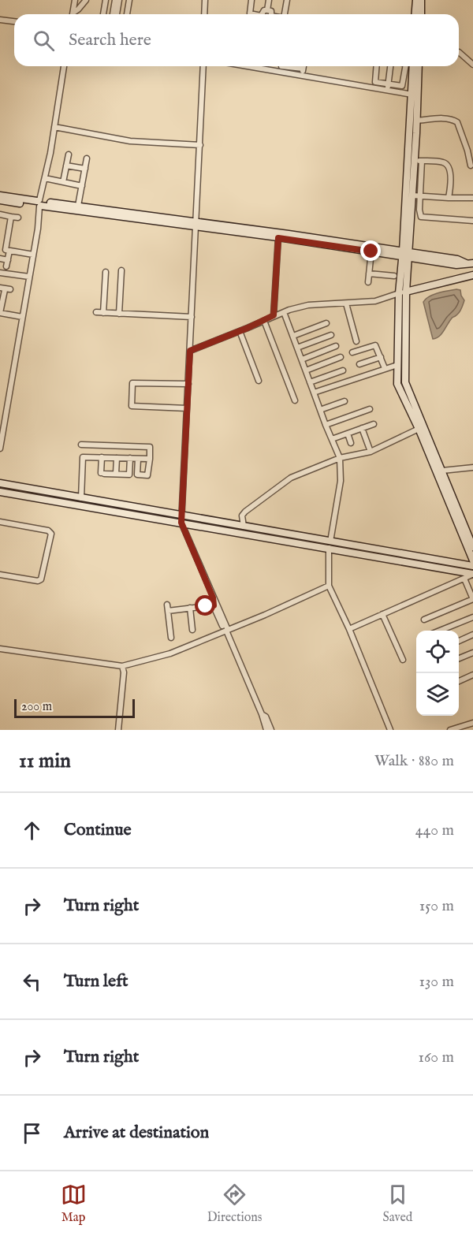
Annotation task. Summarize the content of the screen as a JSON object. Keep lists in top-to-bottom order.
{
  "scale_bar": "200 m",
  "page": {
    "search": "Search here",
    "scale": "200 m",
    "heading": ["11 min", "Walk · 880 m"],
    "list": [
      ["Continue", "440 m"],
      ["Turn right", "150 m"],
      ["Turn left", "130 m"],
      ["Turn right", "160 m"],
      "Arrive at destination"
    ],
    "nav": ["Map", "Directions", "Saved"]
  }
}
